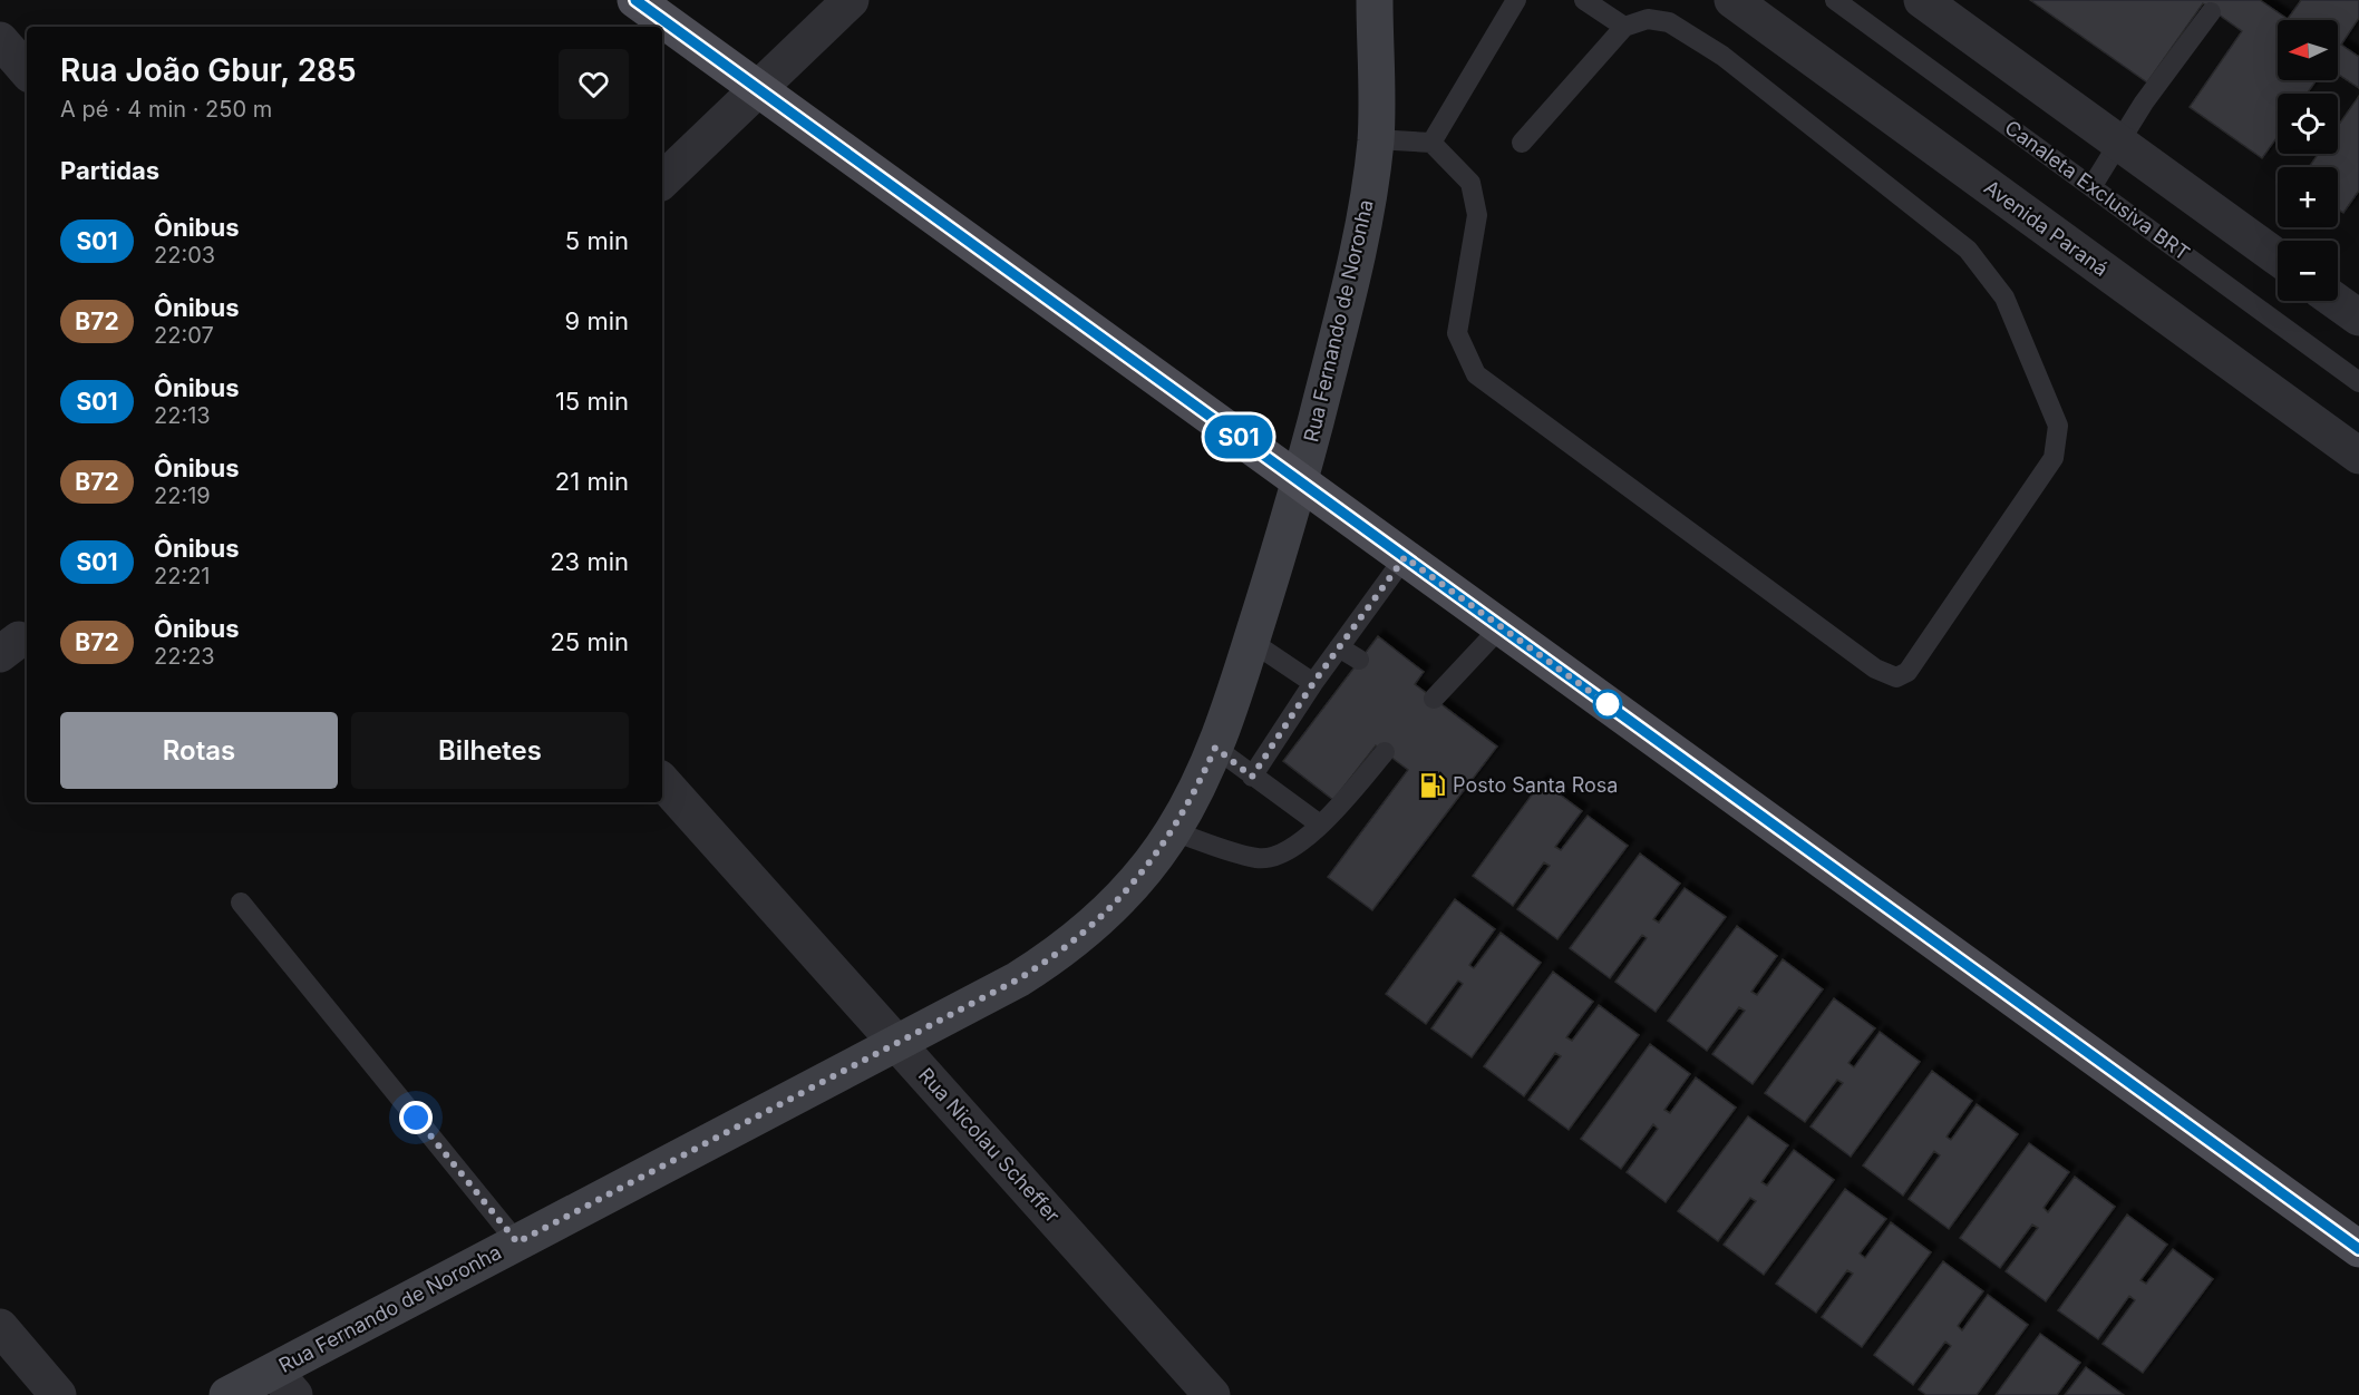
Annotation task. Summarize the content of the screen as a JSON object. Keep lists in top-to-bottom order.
{
  "streets": {
    "main road": ["Rua Fernando de Noronha"],
    "street": ["Avenida Paraná", "Rua Nicolau Scheffer"],
    "lane": ["Canaleta Exclusiva BRT"]
  },
  "crossings": [
    ["Rua Fernando de Noronha", "Rua Nicolau Scheffer"]
  ],
  "places": {
    "fuel station": ["Posto Santa Rosa"]
  },
  "lines": ["bus line S01"],
  "north": "left",
  "page": {
    "on_map": "S01",
    "map_buttons": ["+", "−"],
    "heading": [
      ["Rua João Gbur, 285", "A pé · 4 min · 250 m"],
      "Partidas"
    ],
    "list": [
      {
        "mark": "S01",
        "name": "Ônibus",
        "note": "22:03",
        "value": "5 min"
      },
      {
        "mark": "B72",
        "name": "Ônibus",
        "note": "22:07",
        "value": "9 min"
      },
      {
        "mark": "S01",
        "name": "Ônibus",
        "note": "22:13",
        "value": "15 min"
      },
      {
        "mark": "B72",
        "name": "Ônibus",
        "note": "22:19",
        "value": "21 min"
      },
      {
        "mark": "S01",
        "name": "Ônibus",
        "note": "22:21",
        "value": "23 min"
      },
      {
        "mark": "B72",
        "name": "Ônibus",
        "note": "22:23",
        "value": "25 min"
      }
    ],
    "buttons": ["Rotas", "Bilhetes"]
  }
}
